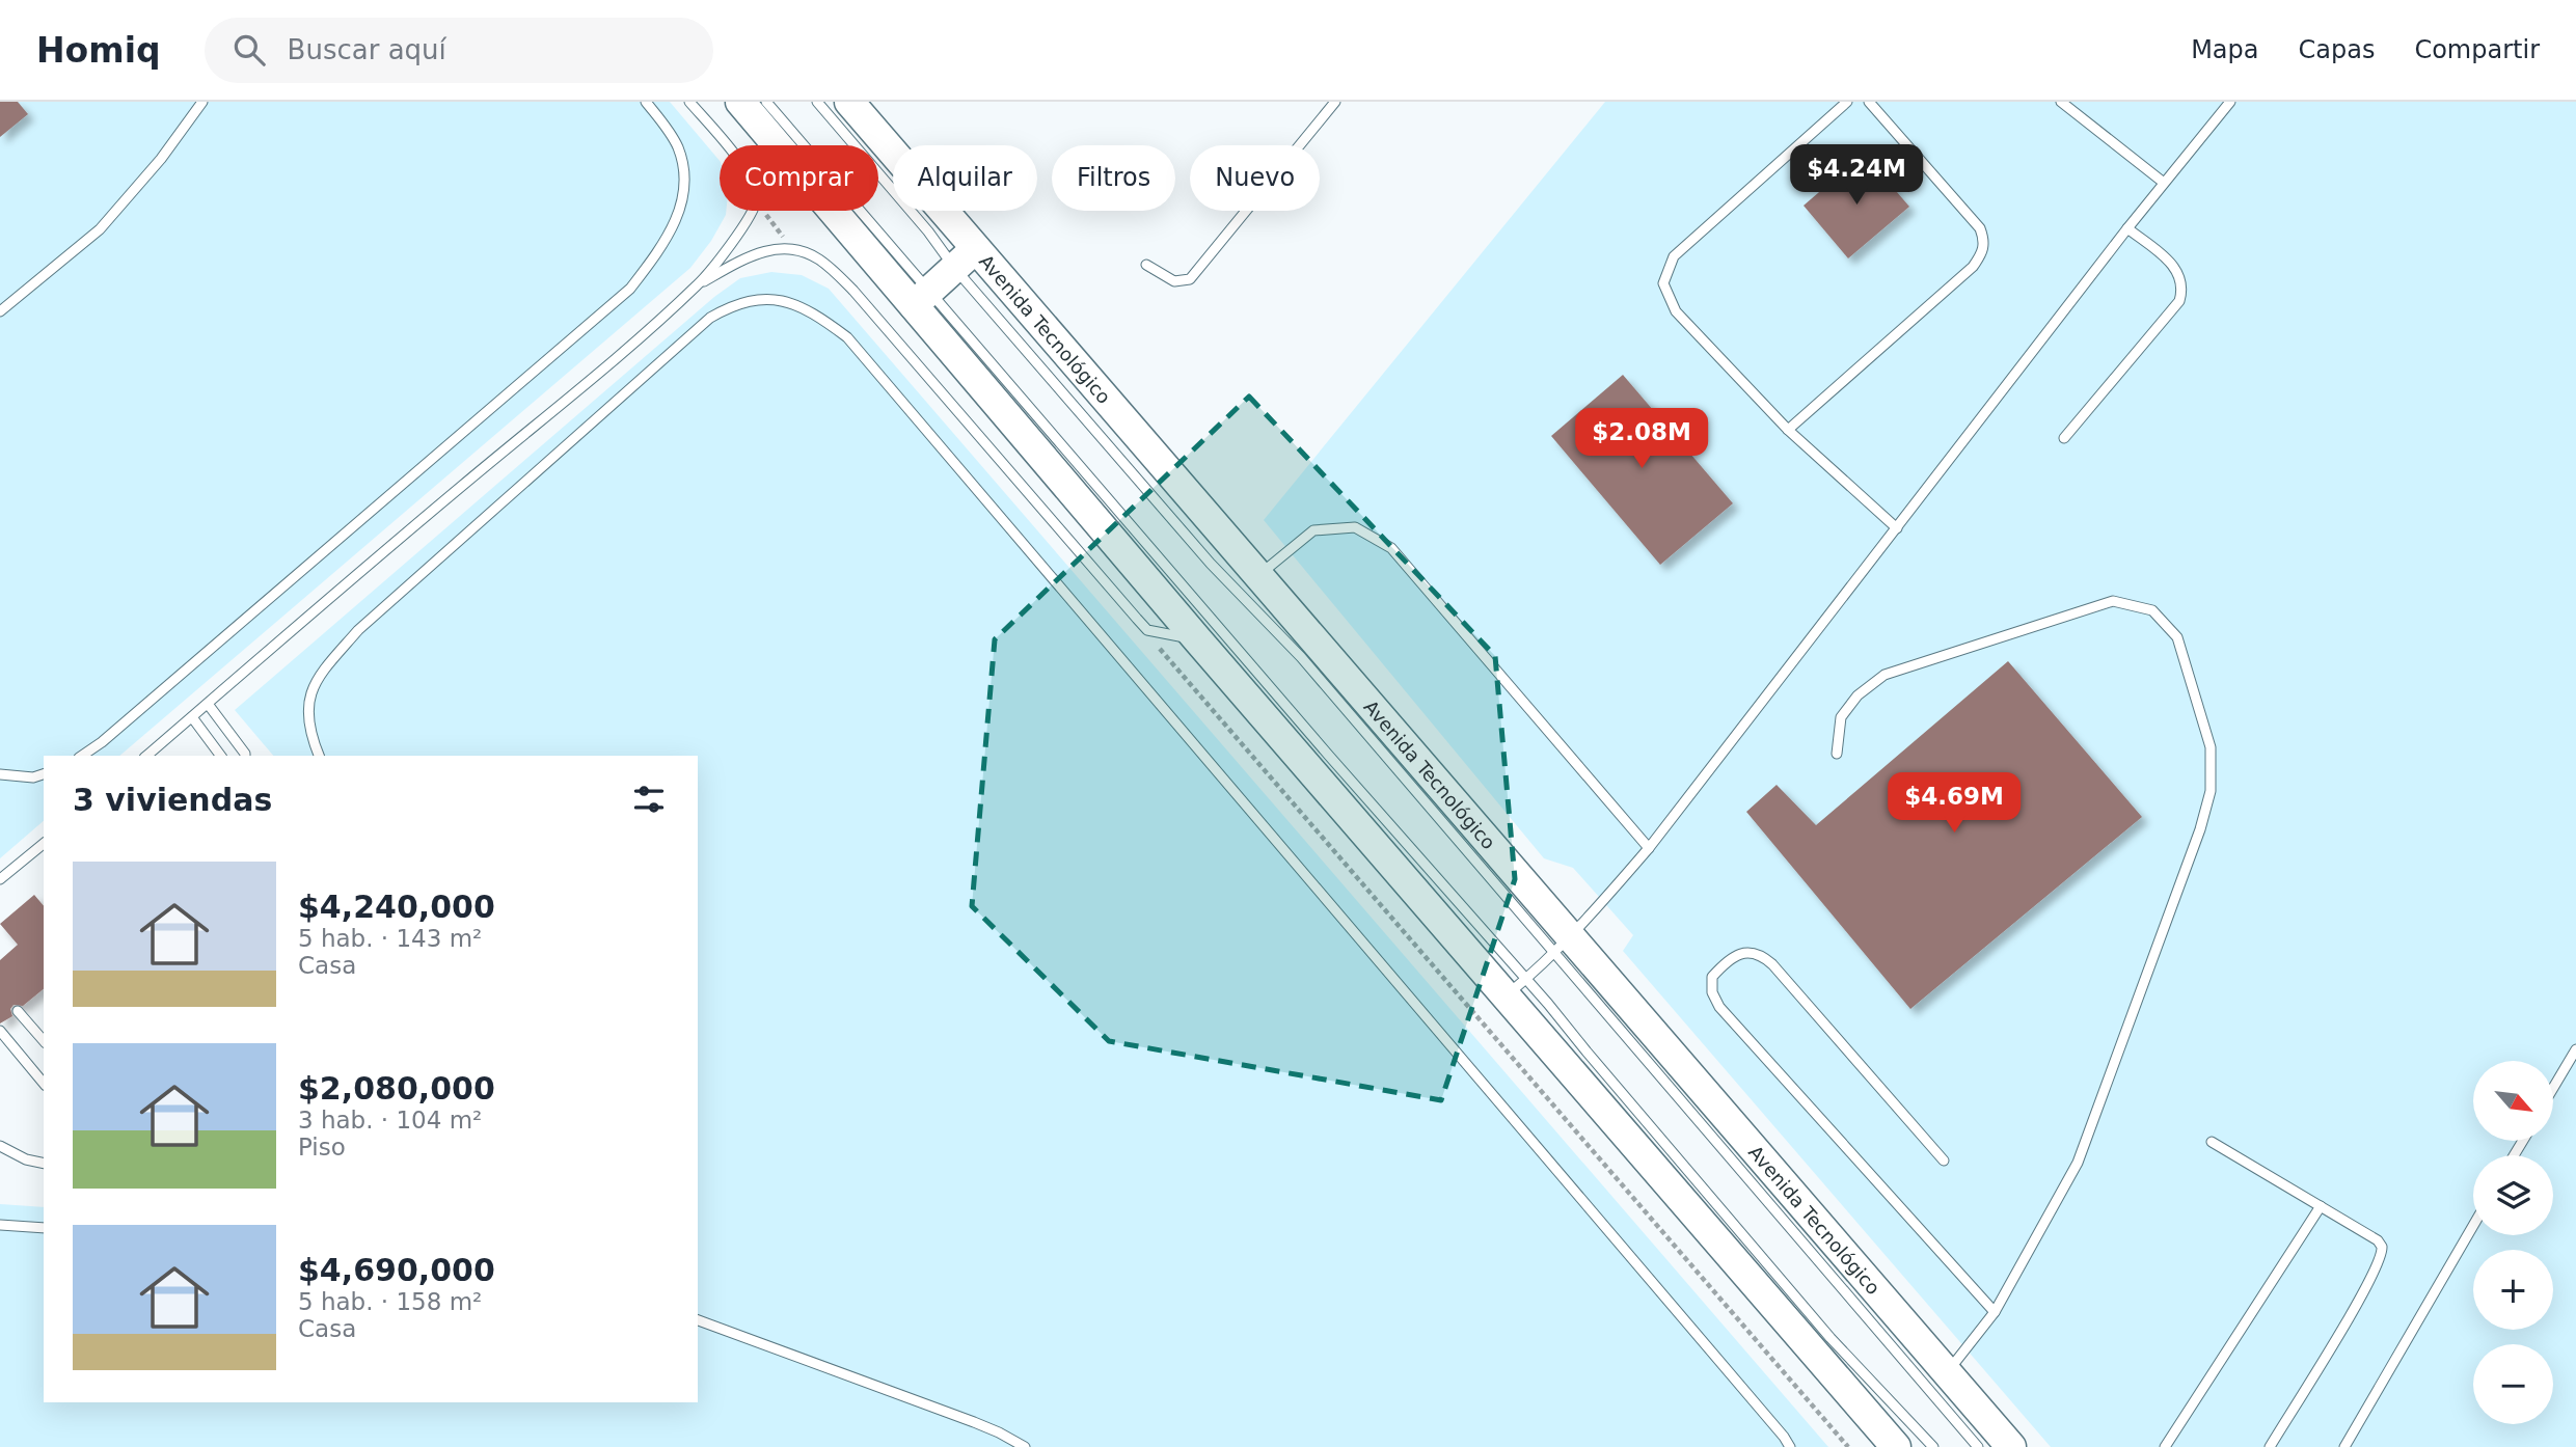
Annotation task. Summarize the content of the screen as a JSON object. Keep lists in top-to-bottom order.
{
  "streets": {
    "main road": ["Avenida Tecnológico"]
  },
  "north": "bottom right",
  "page": {
    "header": "Homiq",
    "search": "Buscar aquí",
    "nav": ["Mapa", "Capas", "Compartir"],
    "price": ["$4.24M", "$2.08M", "$4.69M"],
    "chip": [
      "Comprar",
      "Alquilar",
      "Filtros",
      "Nuevo"
    ],
    "heading": "3 viviendas",
    "list": [
      {
        "name": "$4,240,000",
        "note": "5 hab. · 143 m² · Casa"
      },
      {
        "name": "$2,080,000",
        "note": "3 hab. · 104 m² · Piso"
      },
      {
        "name": "$4,690,000",
        "note": "5 hab. · 158 m² · Casa"
      }
    ],
    "map_buttons": ["+", "−"]
  }
}
